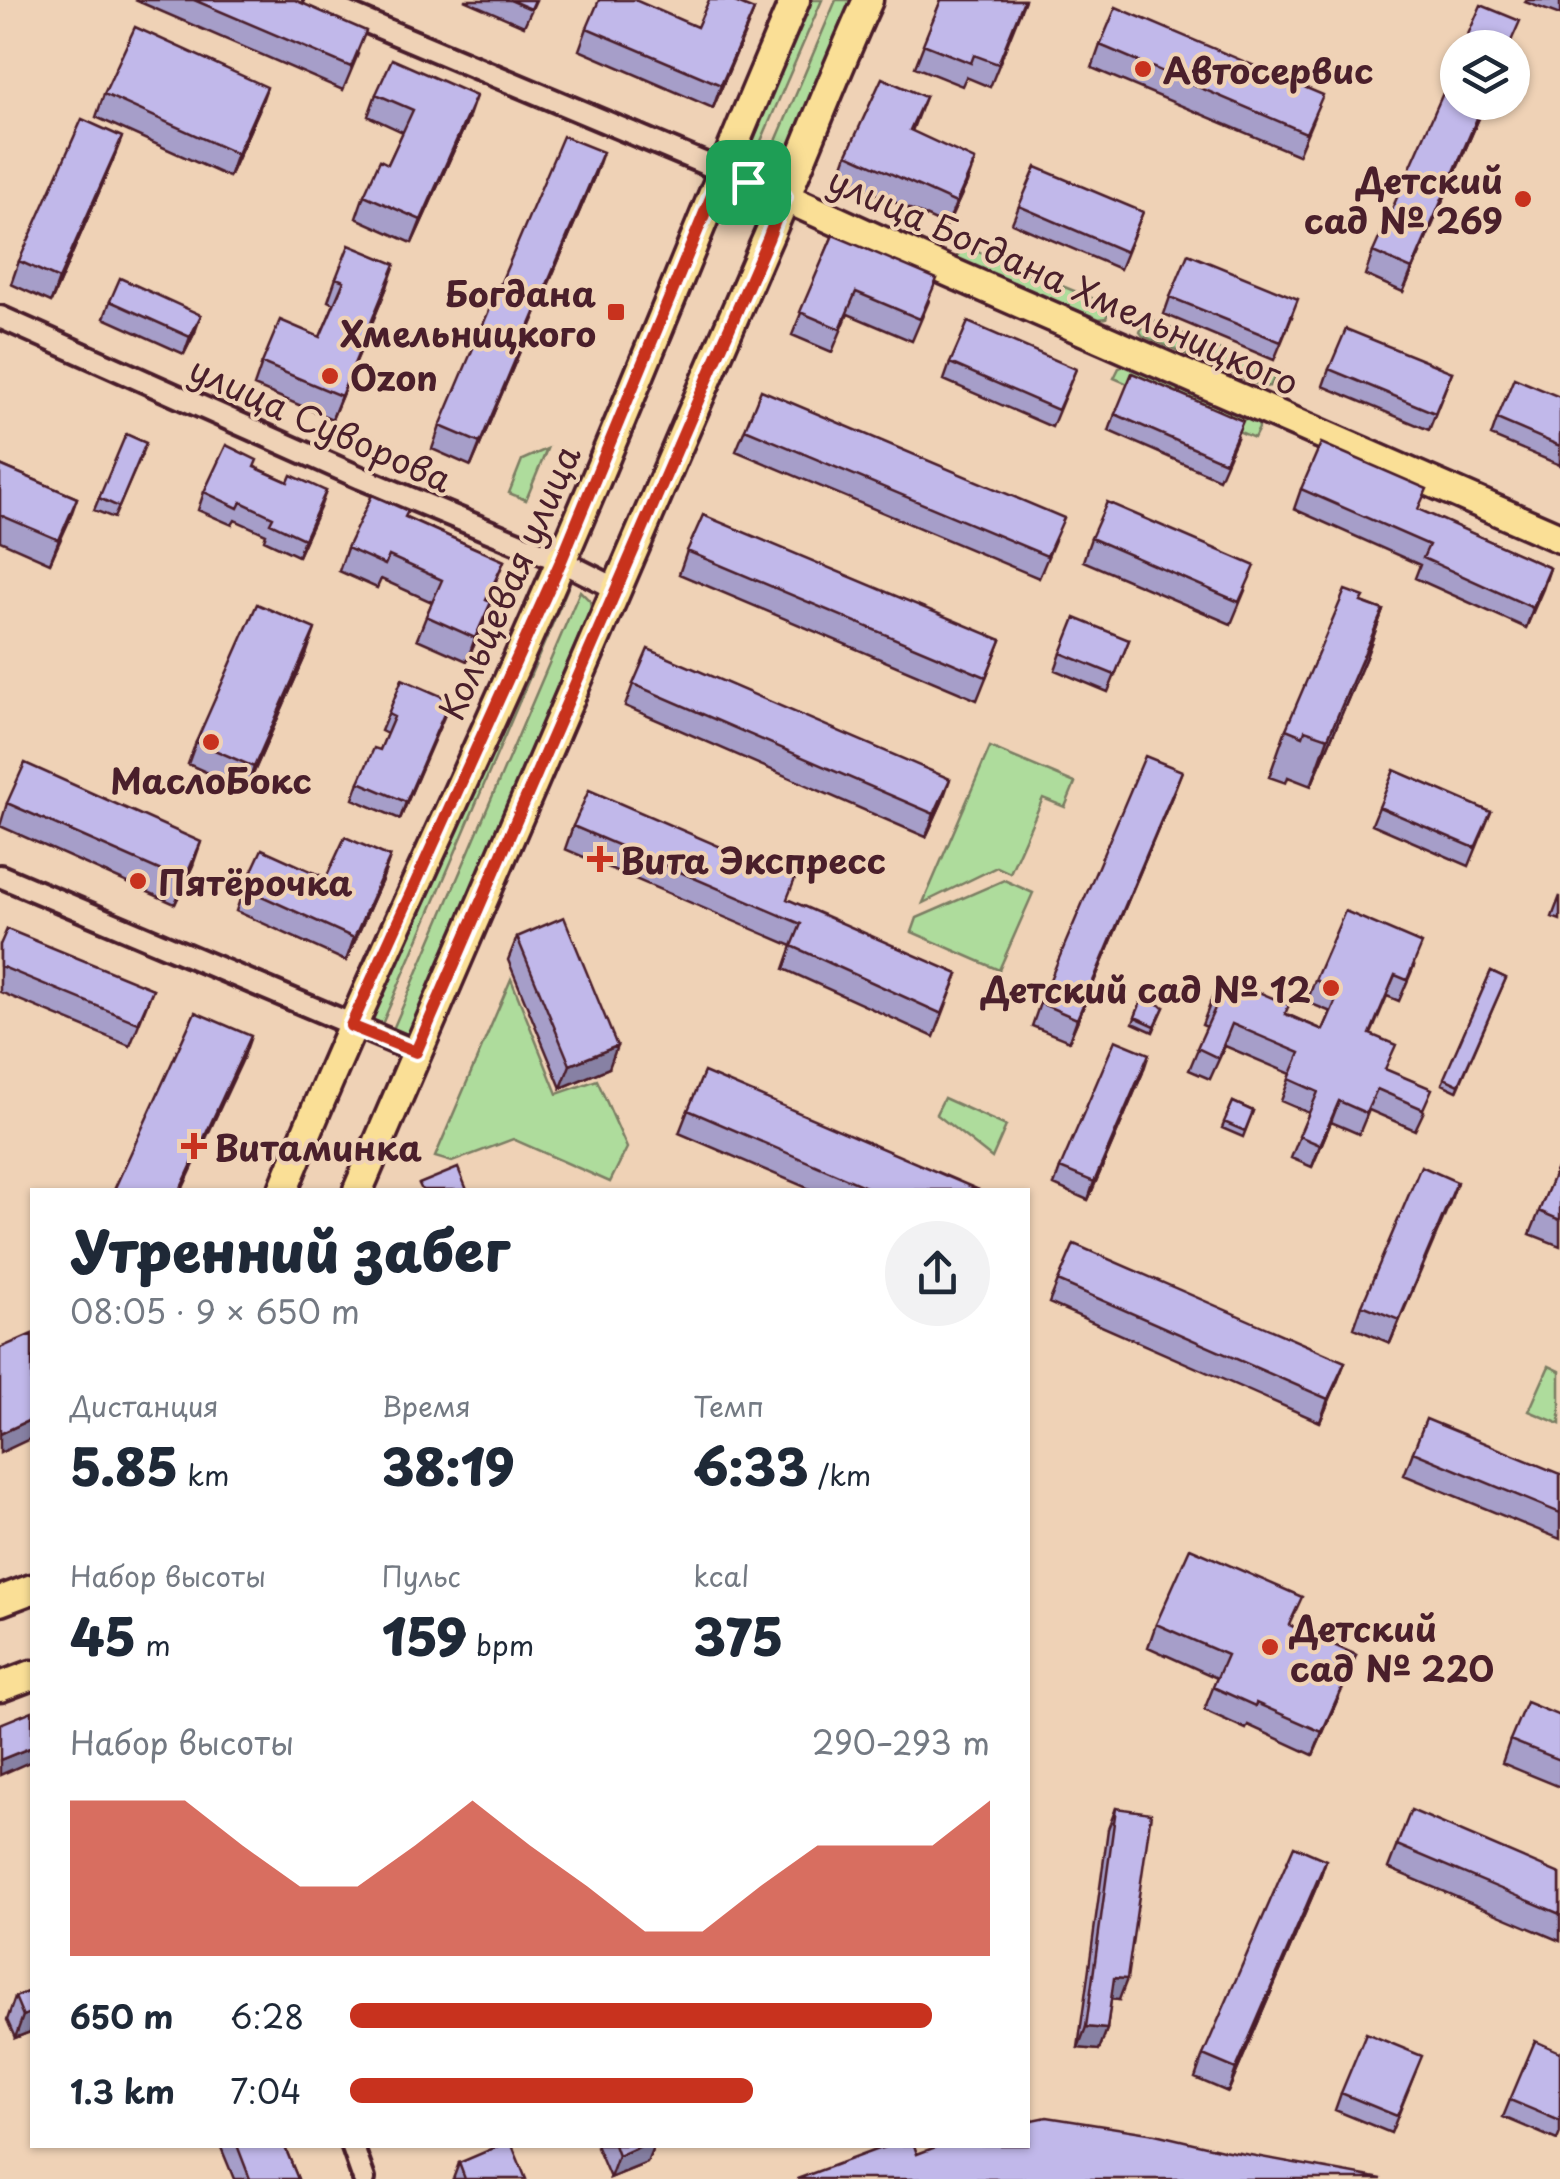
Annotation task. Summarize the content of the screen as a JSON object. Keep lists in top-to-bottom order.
{
  "streets": {
    "main road": ["улица Богдана Хмельницкого", "Кольцевая улица"],
    "street": ["улица Суворова"]
  },
  "crossings": [
    ["улица Богдана Хмельницкого", "Кольцевая улица"],
    ["улица Суворова", "Кольцевая улица"]
  ],
  "places": {
    "other": [
      "Автосервис",
      "Детский сад № 269",
      "Ozon",
      "МаслоБокс",
      "Пятёрочка",
      "Детский сад № 12",
      "Детский сад № 220"
    ],
    "transit": ["Богдана Хмельницкого"],
    "health": ["Вита Экспресс", "Витаминка"]
  },
  "page": {
    "heading": ["Утренний забег", "08:05 · 9 × 650 m"],
    "stats": [
      ["Дистанция", "5.85 km"],
      ["Время", "38:19"],
      ["Темп", "6:33 /km"],
      ["Набор высоты", "45 m"],
      ["Пульс", "159 bpm"],
      ["kcal", "375"]
    ],
    "chart": ["Набор высоты", "290–293 m"],
    "list": [
      {
        "name": "650 m",
        "note": "6:28"
      },
      {
        "name": "1.3 km",
        "note": "7:04"
      }
    ]
  }
}
